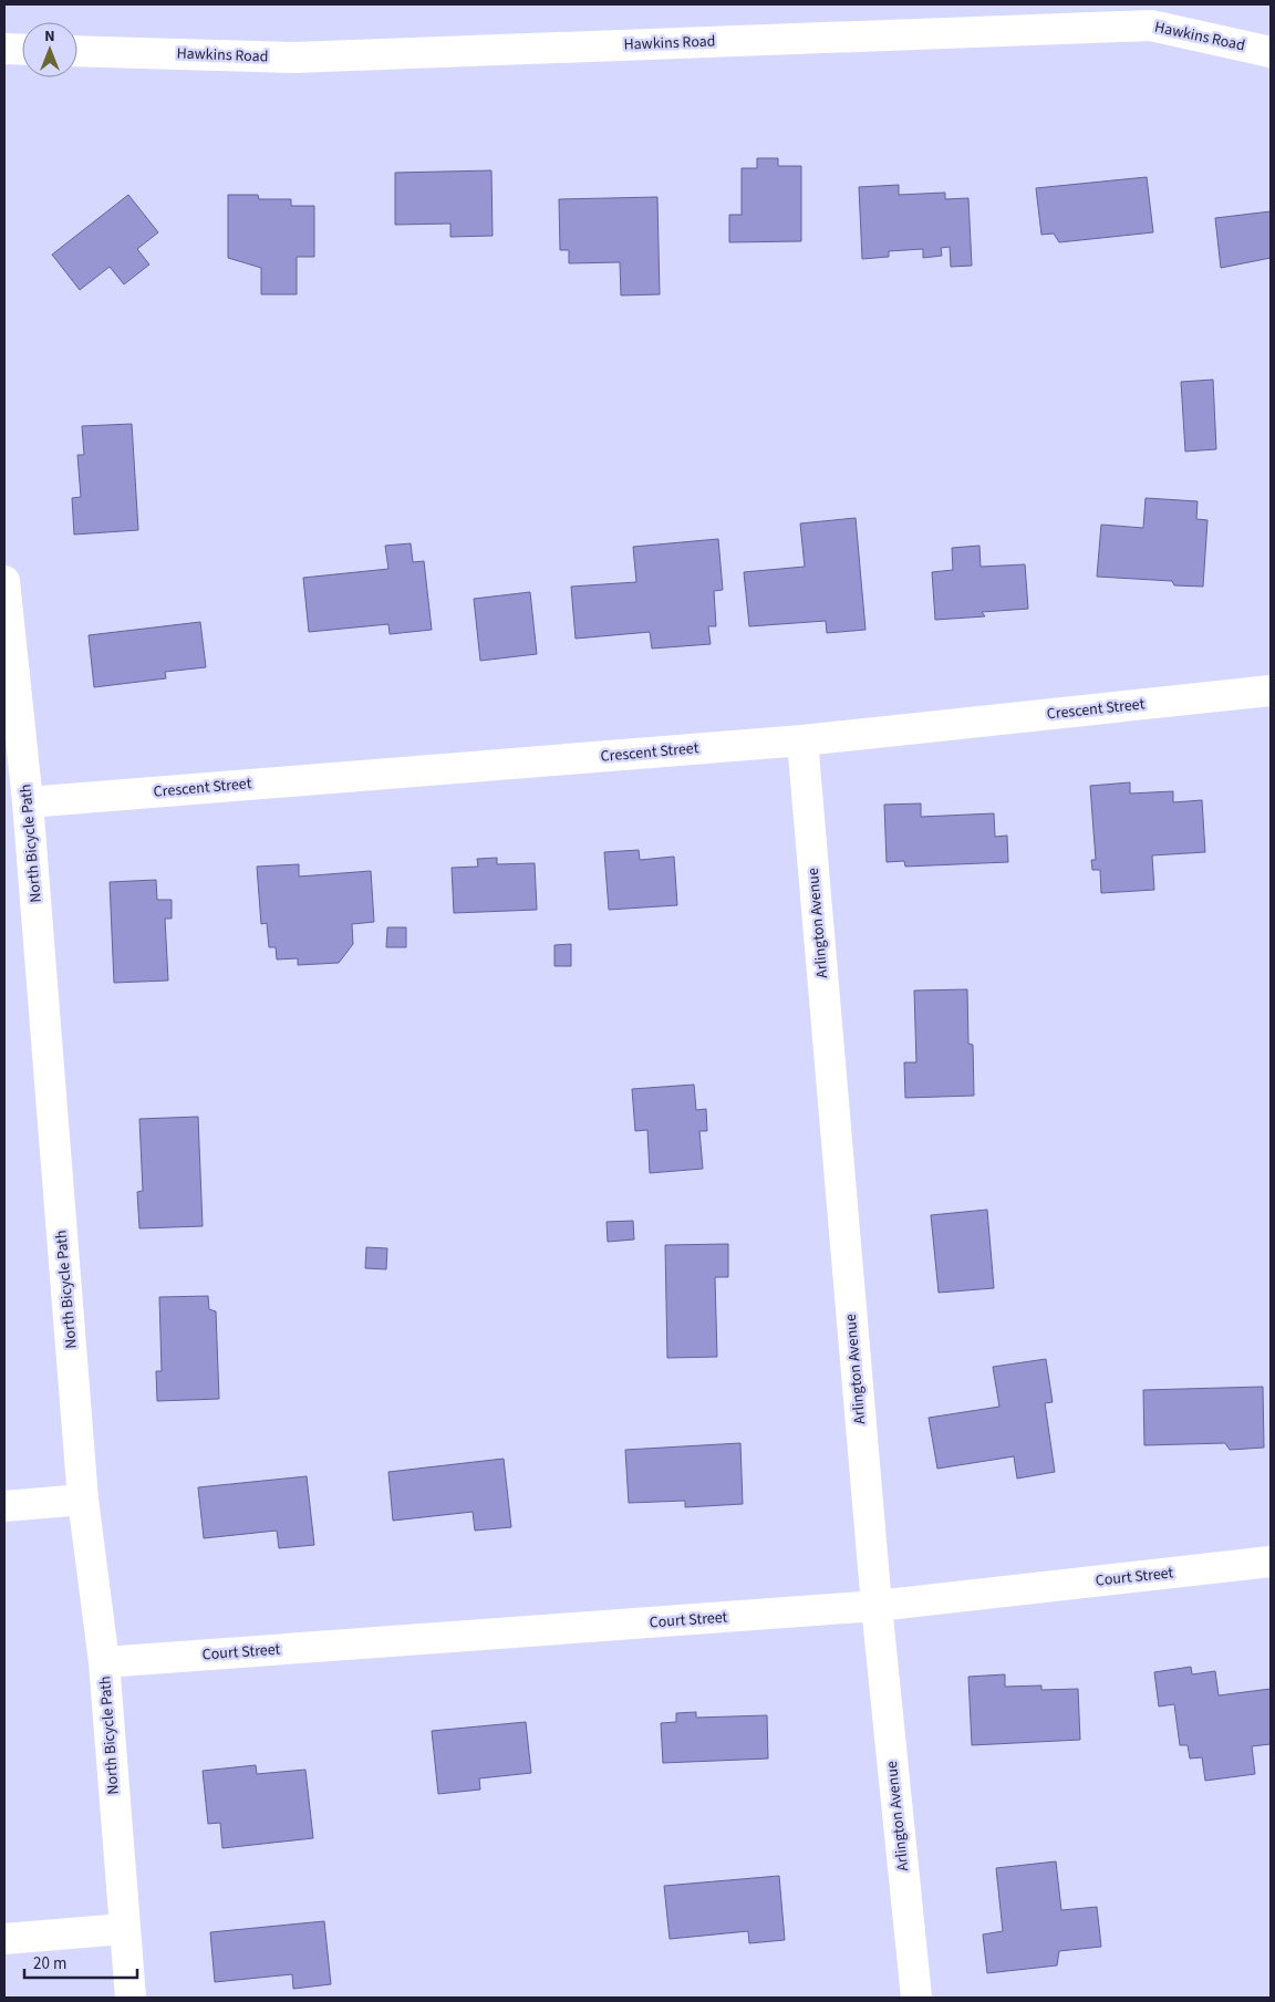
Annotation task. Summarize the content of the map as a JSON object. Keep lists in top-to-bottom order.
{
  "streets": {
    "street": [
      "Hawkins Road",
      "Crescent Street",
      "North Bicycle Path",
      "Arlington Avenue",
      "Court Street"
    ]
  },
  "crossings": [
    ["Crescent Street", "North Bicycle Path"],
    ["Crescent Street", "Arlington Avenue"],
    ["North Bicycle Path", "Court Street"],
    ["Arlington Avenue", "Court Street"]
  ],
  "scale_bar": "20 m",
  "north": "top"
}
